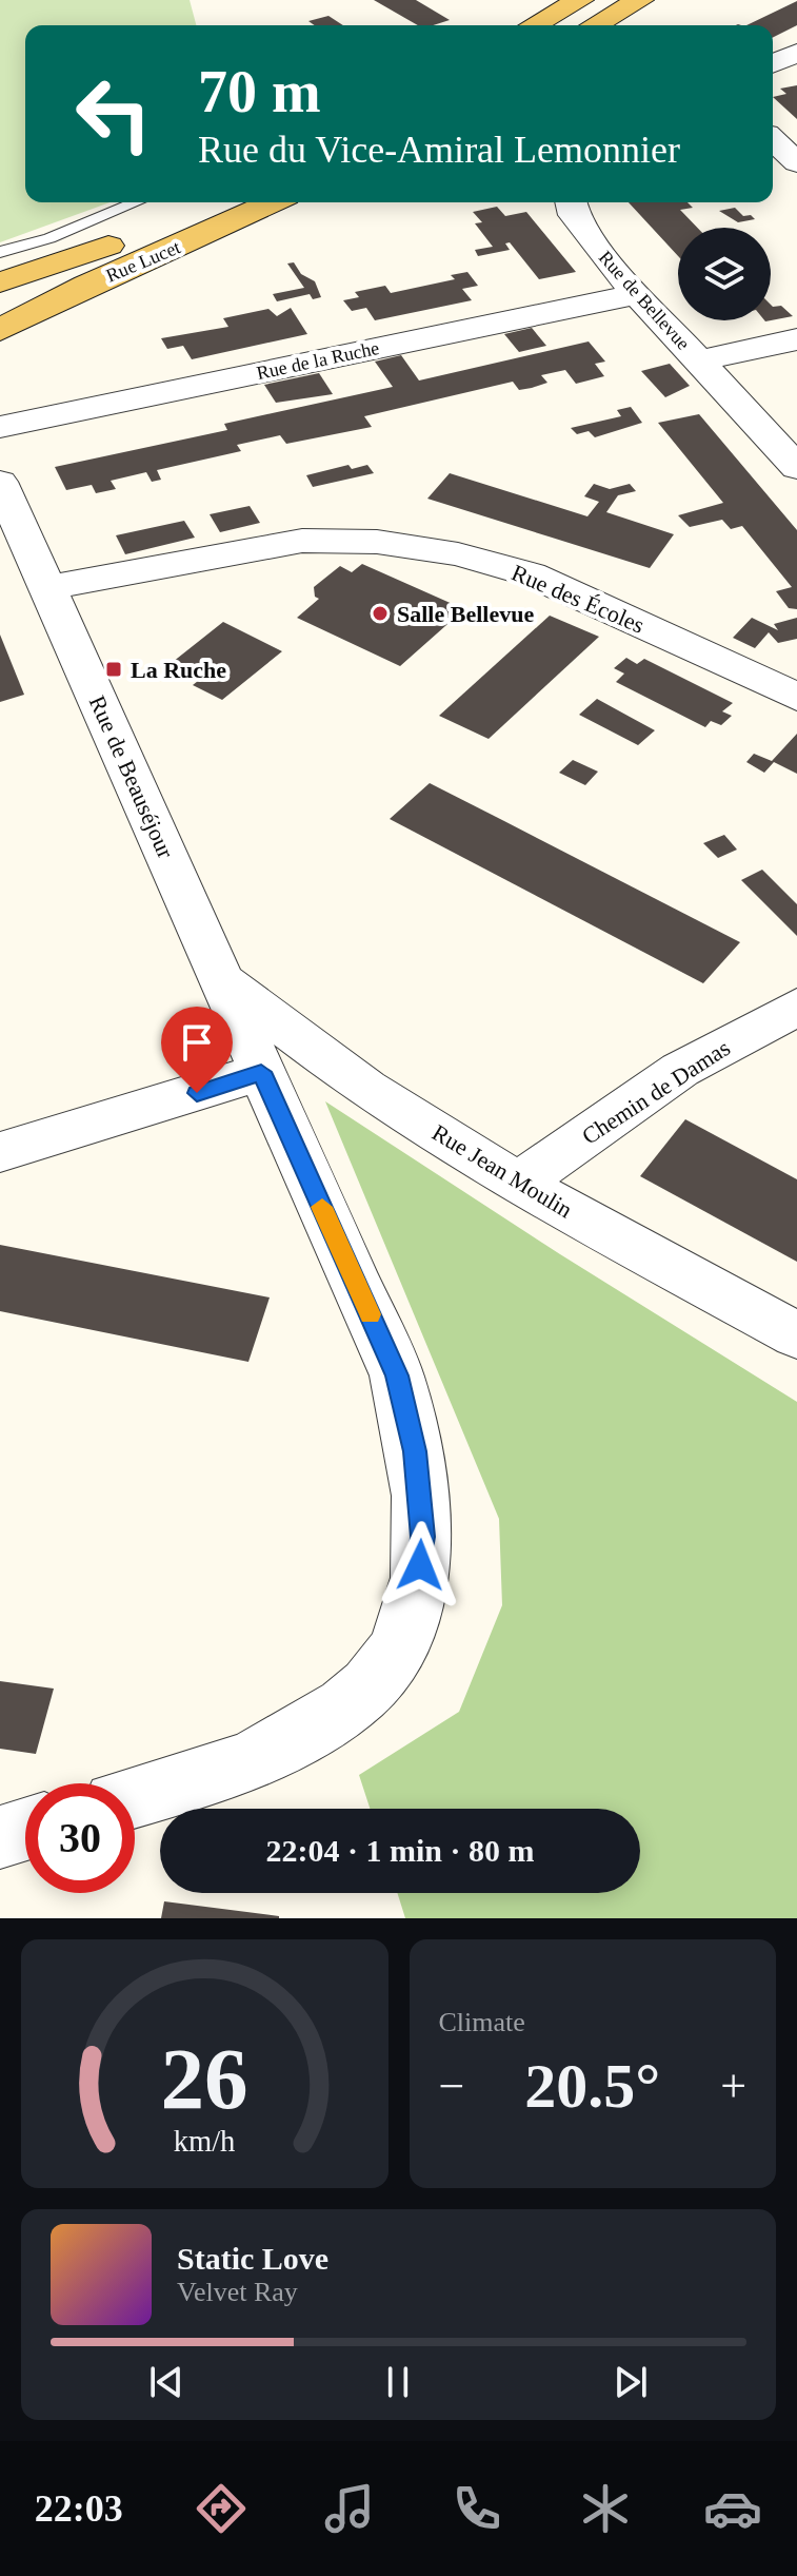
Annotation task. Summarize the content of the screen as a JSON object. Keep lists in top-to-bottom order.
{
  "streets": {
    "main road": ["Rue Lucet"],
    "street": [
      "Rue de Bellevue",
      "Rue de la Ruche",
      "Rue des Écoles",
      "Rue de Beauséjour",
      "Chemin de Damas",
      "Rue Jean Moulin"
    ]
  },
  "crossings": [
    ["Rue de Bellevue", "Rue de la Ruche"],
    ["Rue des Écoles", "Rue de Beauséjour"],
    ["Rue de Beauséjour", "Rue Jean Moulin"],
    ["Chemin de Damas", "Rue Jean Moulin"]
  ],
  "places": {
    "other": ["Salle Bellevue"],
    "transit": ["La Ruche"]
  },
  "page": {
    "turn": ["70 m", "Rue du Vice-Amiral Lemonnier"],
    "limit": "30",
    "trip": "22:04 · 1 min · 80 m",
    "tile": "Climate",
    "heat": ["−", "20.5°", "+"],
    "song": ["Static Love", "Velvet Ray"],
    "tabs": "22:03",
    "gauge": ["26", "km/h"]
  }
}
